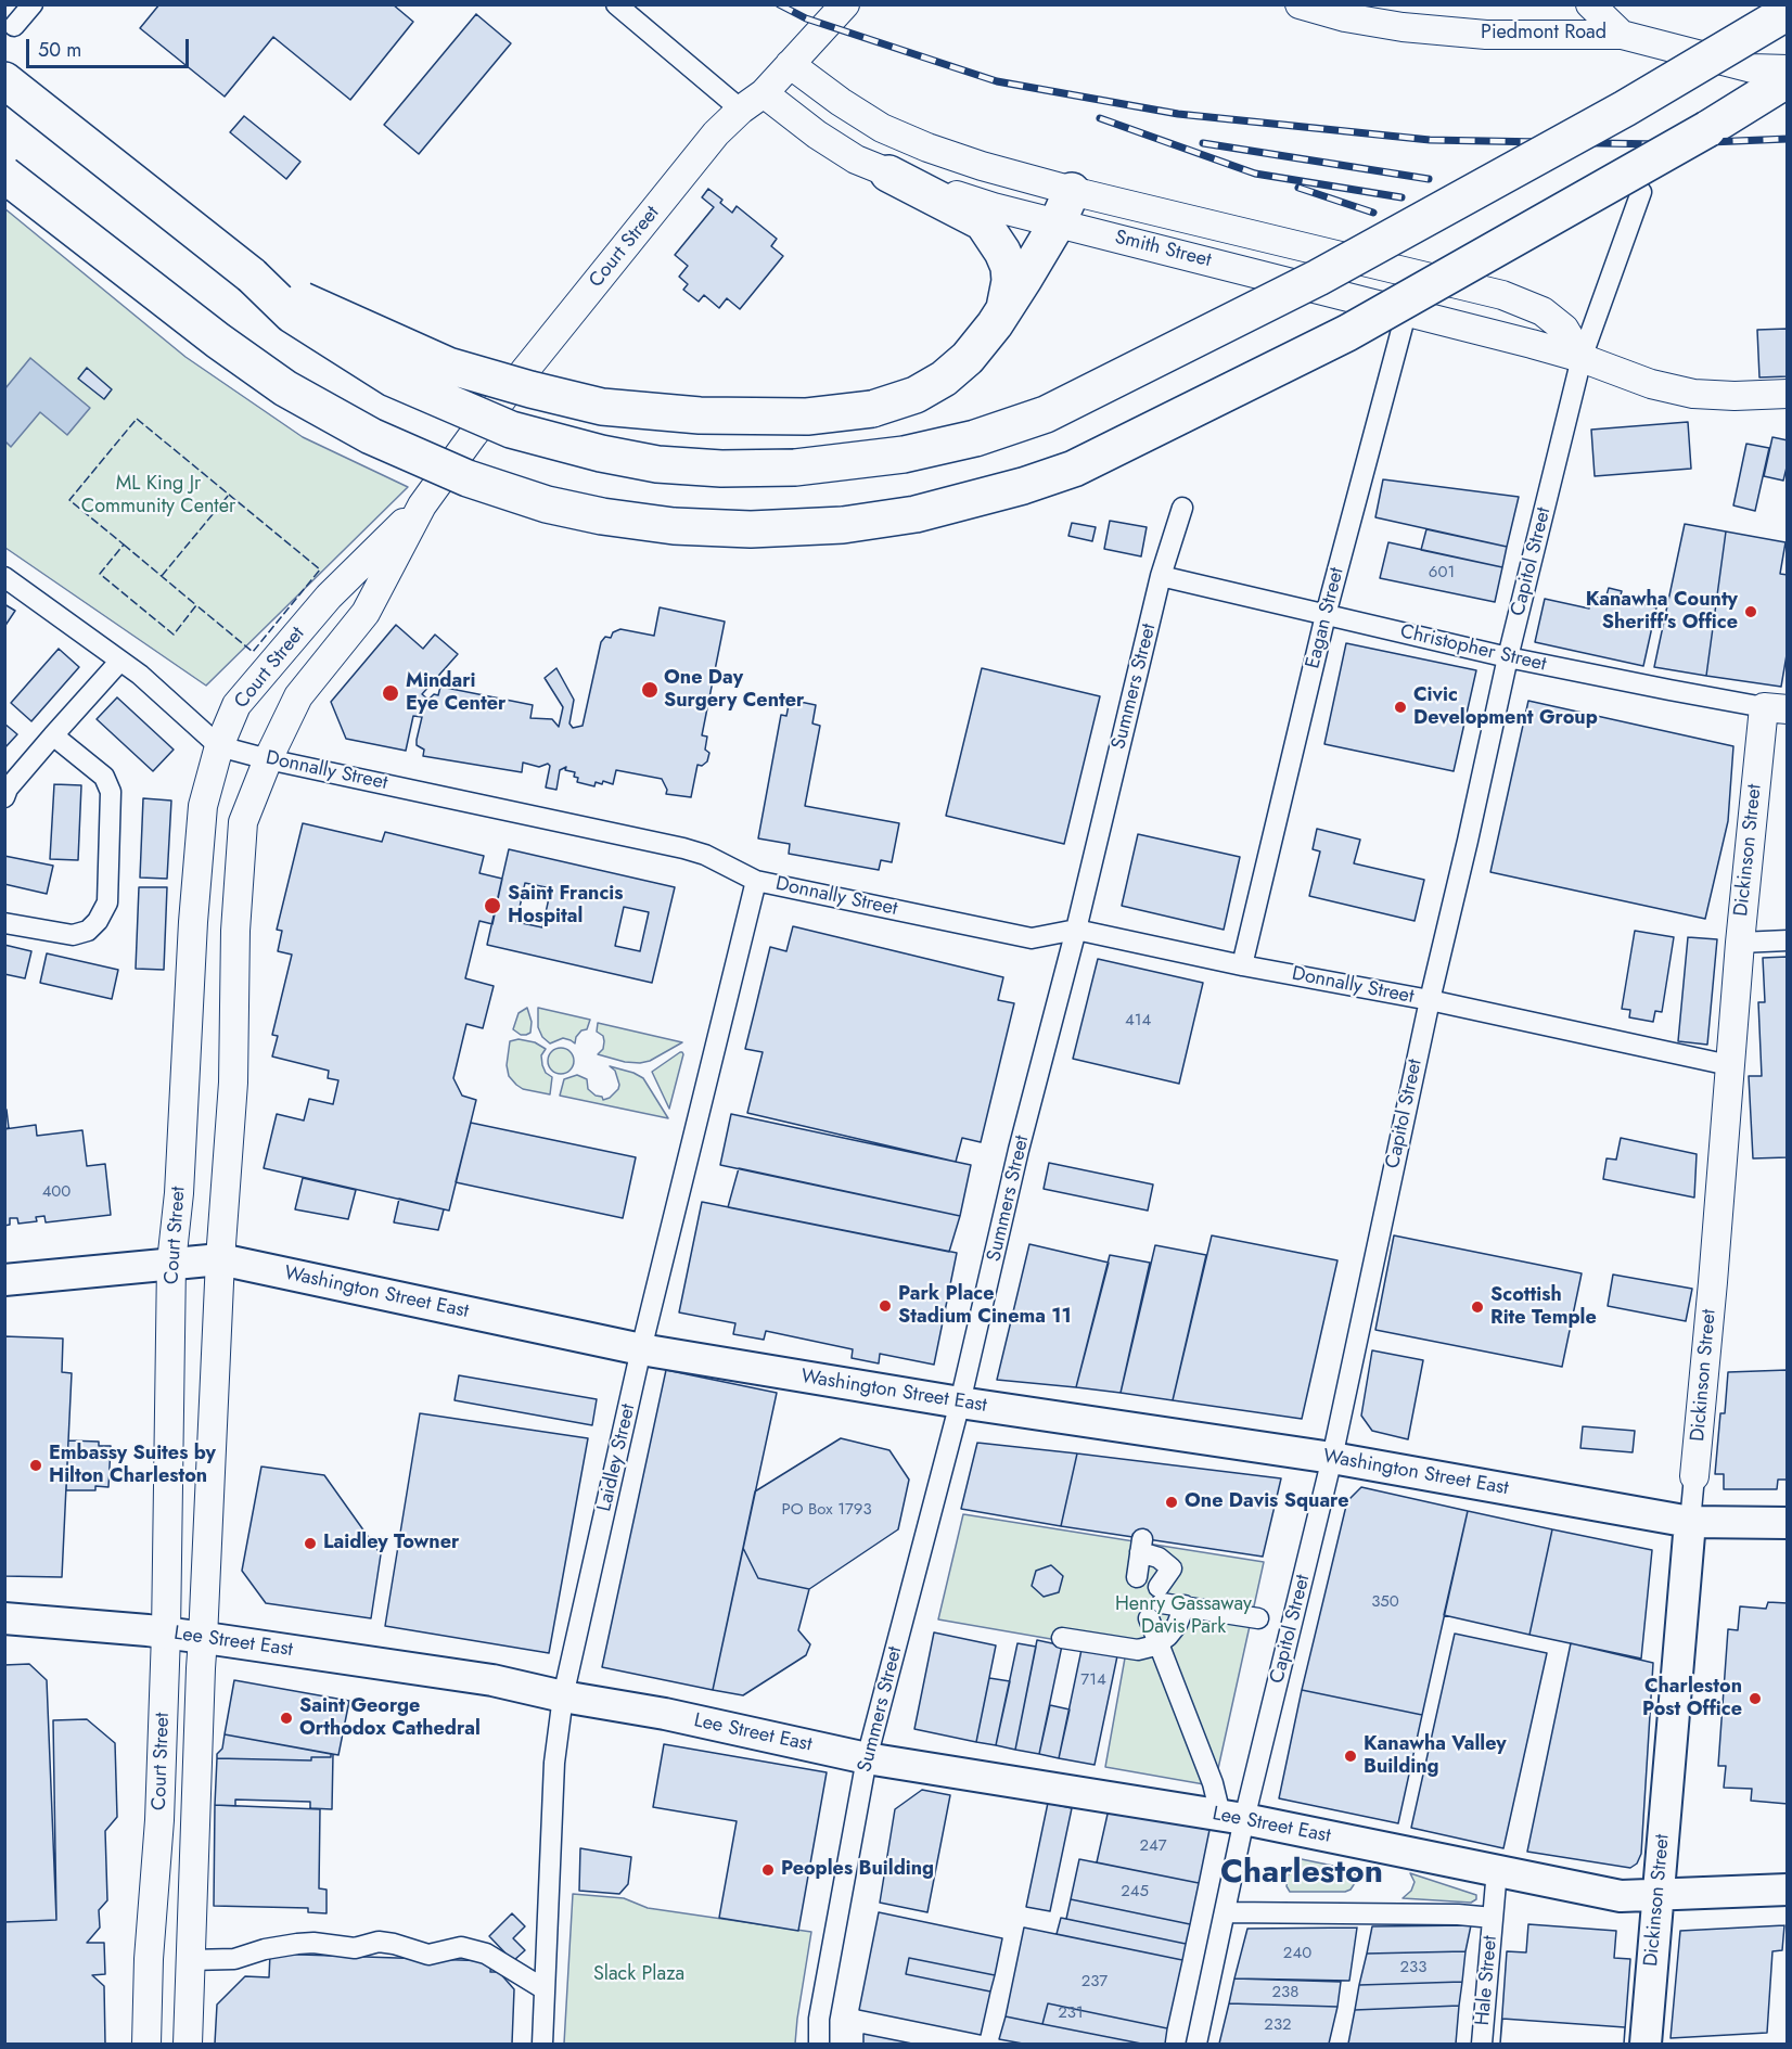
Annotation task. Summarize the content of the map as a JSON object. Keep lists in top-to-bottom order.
{
  "streets": {
    "main road": ["Dickinson Street", "Washington Street East", "Lee Street East"],
    "street": [
      "Piedmont Road",
      "Court Street",
      "Smith Street",
      "Capitol Street",
      "Eagan Street",
      "Christopher Street",
      "Summers Street",
      "Donnally Street",
      "Laidley Street",
      "Hale Street"
    ]
  },
  "crossings": [
    ["Court Street", "Smith Street"],
    ["Court Street", "Donnally Street"],
    ["Court Street", "Washington Street East"],
    ["Court Street", "Lee Street East"],
    ["Smith Street", "Capitol Street"],
    ["Smith Street", "Eagan Street"],
    ["Capitol Street", "Christopher Street"],
    ["Capitol Street", "Donnally Street"],
    ["Capitol Street", "Washington Street East"],
    ["Capitol Street", "Lee Street East"],
    ["Eagan Street", "Christopher Street"],
    ["Eagan Street", "Donnally Street"],
    ["Christopher Street", "Summers Street"],
    ["Christopher Street", "Dickinson Street"],
    ["Summers Street", "Donnally Street"],
    ["Summers Street", "Washington Street East"],
    ["Summers Street", "Lee Street East"],
    ["Donnally Street", "Dickinson Street"],
    ["Donnally Street", "Laidley Street"],
    ["Dickinson Street", "Washington Street East"],
    ["Dickinson Street", "Lee Street East"],
    ["Washington Street East", "Laidley Street"],
    ["Laidley Street", "Lee Street East"]
  ],
  "districts": ["Charleston"],
  "parks": ["ML King Jr Community Center", "Henry Gassaway Davis Park", "Slack Plaza"],
  "places": [
    "Kanawha County Sheriff's Office",
    "One Day Surgery Center",
    "Mindari Eye Center",
    "Civic Development Group",
    "Saint Francis Hospital",
    "Park Place Stadium Cinema 11",
    "Scottish Rite Temple",
    "Embassy Suites by Hilton Charleston",
    "One Davis Square",
    "Laidley Towner",
    "Charleston Post Office",
    "Saint George Orthodox Cathedral",
    "Kanawha Valley Building",
    "Peoples Building"
  ],
  "house_numbers": [
    "601",
    "414",
    "400",
    "PO Box 1793",
    "350",
    "714",
    "247",
    "245",
    "240",
    "233",
    "237",
    "238",
    "231",
    "232"
  ],
  "scale_bar": "50 m"
}
